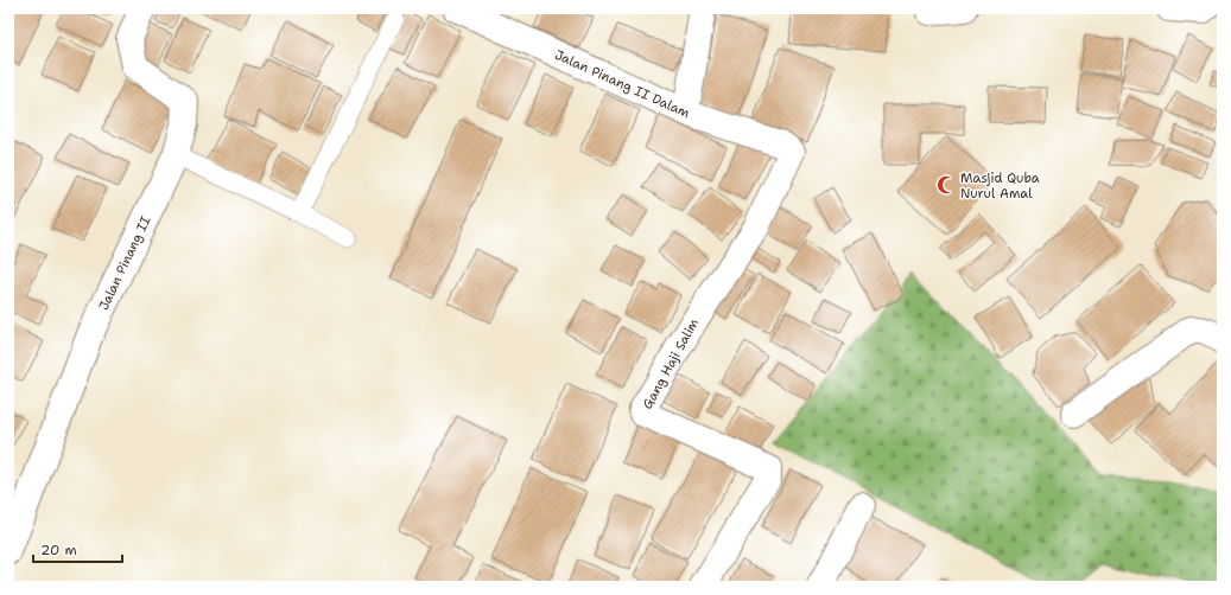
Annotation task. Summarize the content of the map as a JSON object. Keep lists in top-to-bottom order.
{
  "streets": {
    "street": ["Jalan Pinang II Dalam", "Jalan Pinang II", "Gang Haji Salim"]
  },
  "crossings": [
    ["Jalan Pinang II Dalam", "Gang Haji Salim"]
  ],
  "places": {
    "mosque": ["Masjid Quba Nurul Amal"]
  },
  "scale_bar": "20 m"
}
